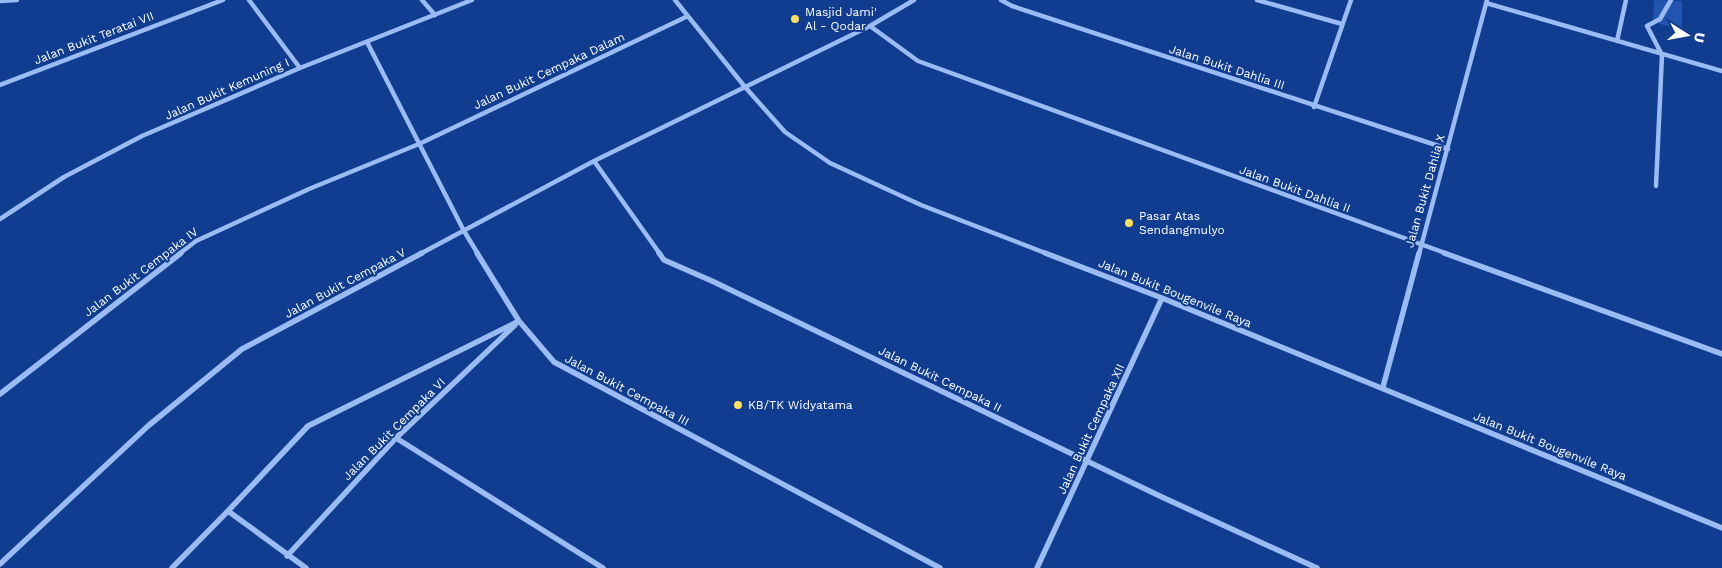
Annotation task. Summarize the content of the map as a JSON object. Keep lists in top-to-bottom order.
{
  "streets": {
    "street": [
      "Jalan Bukit Teratai VII",
      "Jalan Bukit Dahlia III",
      "Jalan Bukit Cempaka Dalam",
      "Jalan Bukit Kemuning I",
      "Jalan Bukit Dahlia II",
      "Jalan Bukit Dahlia X",
      "Jalan Bukit Cempaka IV",
      "Jalan Bukit Cempaka V",
      "Jalan Bukit Bougenvile Raya",
      "Jalan Bukit Cempaka II",
      "Jalan Bukit Cempaka III",
      "Jalan Bukit Cempaka VI",
      "Jalan Bukit Cempaka XII"
    ]
  },
  "crossings": [
    ["Jalan Bukit Dahlia III", "Jalan Bukit Dahlia X"],
    ["Jalan Bukit Cempaka Dalam", "Jalan Bukit Cempaka IV"],
    ["Jalan Bukit Cempaka Dalam", "Jalan Bukit Bougenvile Raya"],
    ["Jalan Bukit Cempaka Dalam", "Jalan Bukit Cempaka III"],
    ["Jalan Bukit Kemuning I", "Jalan Bukit Cempaka III"],
    ["Jalan Bukit Dahlia II", "Jalan Bukit Dahlia X"],
    ["Jalan Bukit Dahlia II", "Jalan Bukit Cempaka V"],
    ["Jalan Bukit Dahlia X", "Jalan Bukit Bougenvile Raya"],
    ["Jalan Bukit Cempaka IV", "Jalan Bukit Cempaka III"],
    ["Jalan Bukit Cempaka V", "Jalan Bukit Bougenvile Raya"],
    ["Jalan Bukit Cempaka V", "Jalan Bukit Cempaka II"],
    ["Jalan Bukit Cempaka V", "Jalan Bukit Cempaka III"],
    ["Jalan Bukit Bougenvile Raya", "Jalan Bukit Cempaka XII"],
    ["Jalan Bukit Cempaka II", "Jalan Bukit Cempaka XII"],
    ["Jalan Bukit Cempaka III", "Jalan Bukit Cempaka VI"]
  ],
  "places": ["Masjid Jami' Al - Qodar", "Pasar Atas Sendangmulyo", "KB/TK Widyatama"],
  "north": "right"
}
